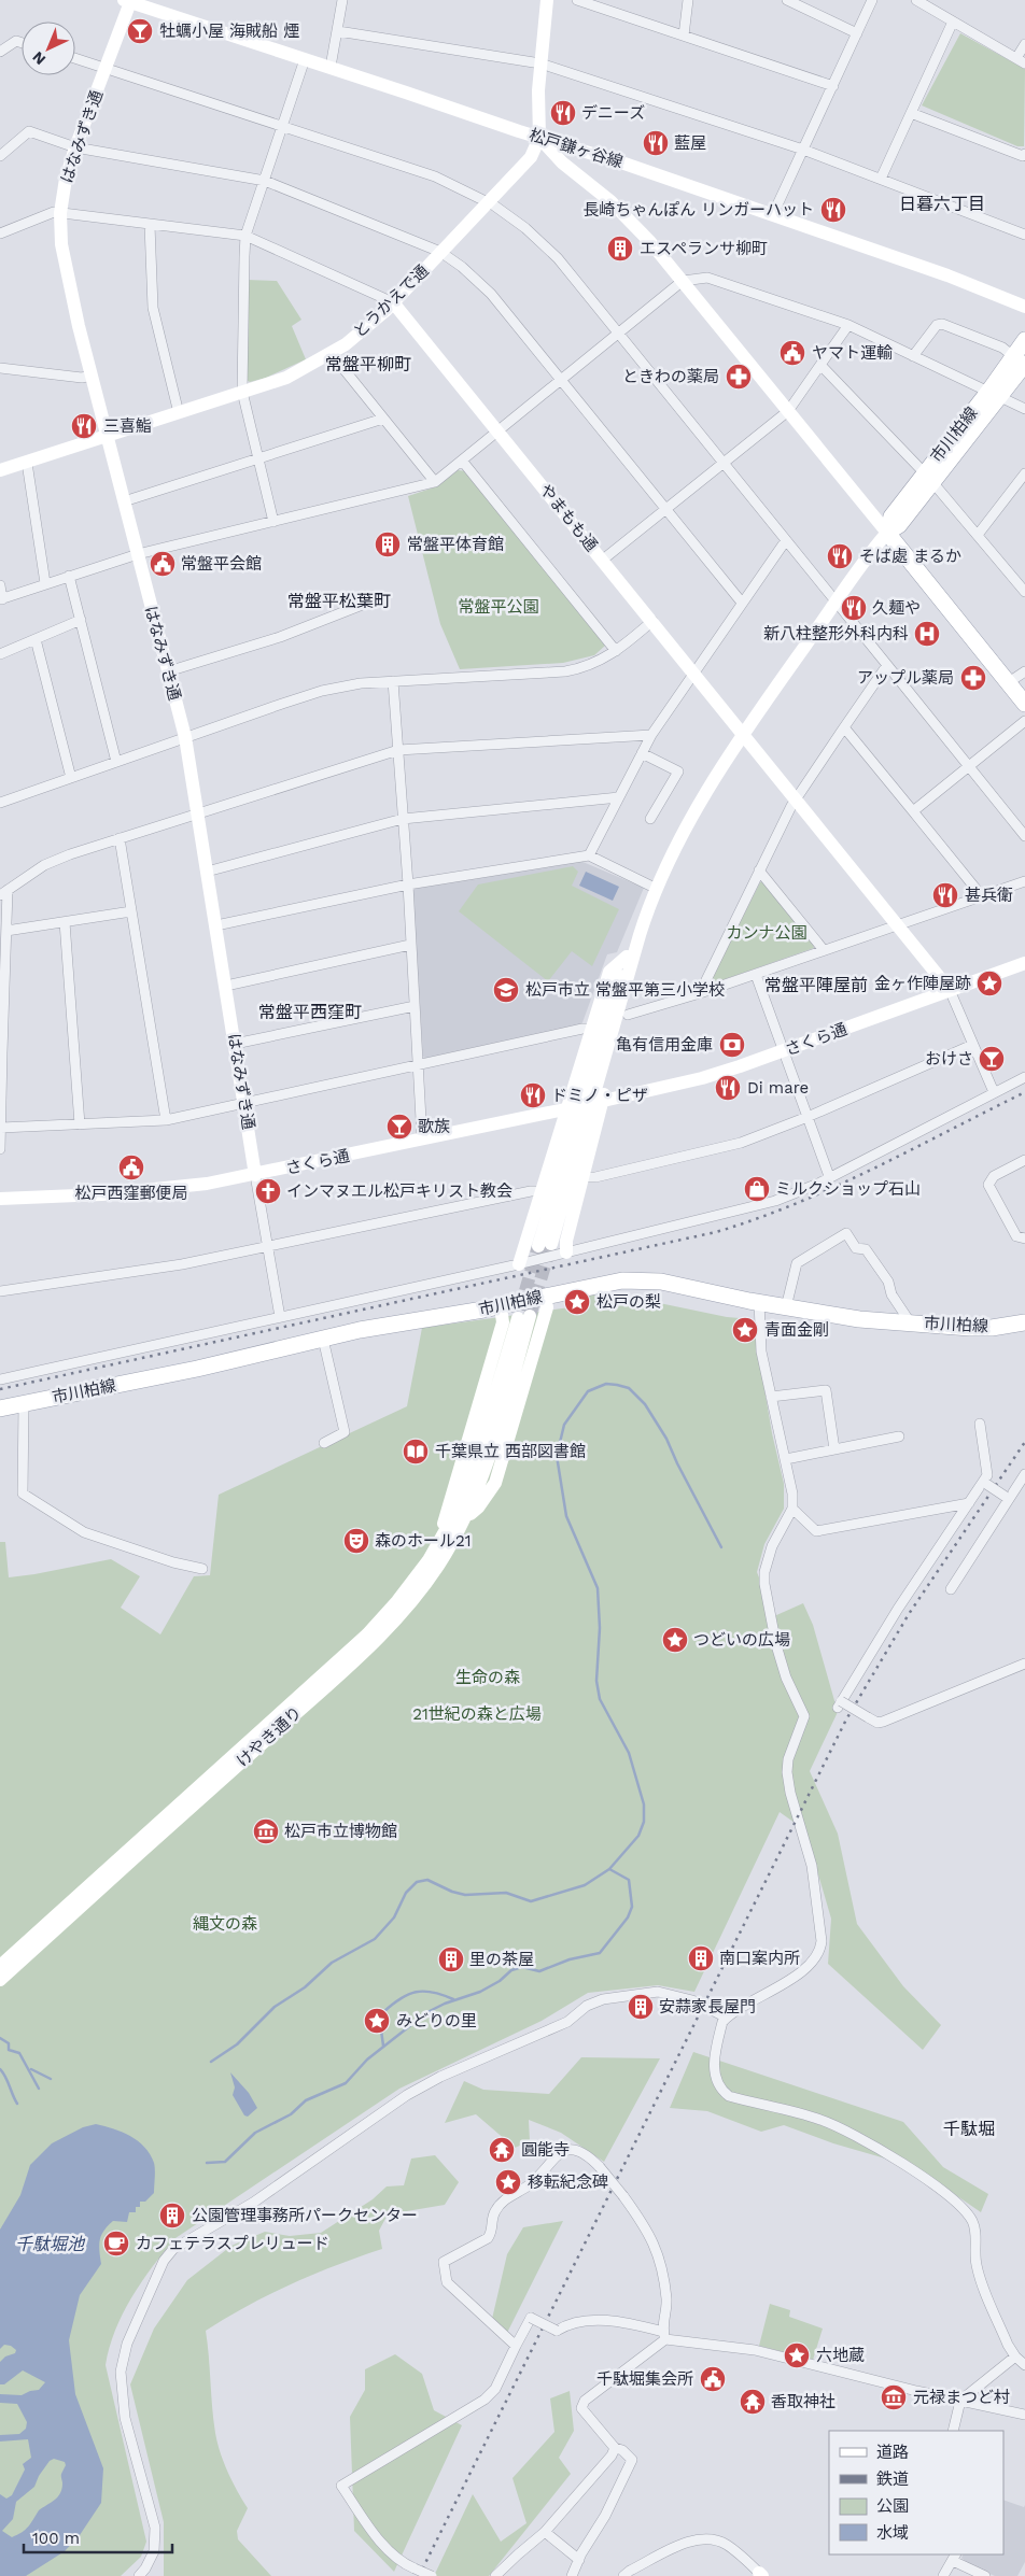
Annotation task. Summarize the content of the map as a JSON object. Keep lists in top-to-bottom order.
{
  "streets": {
    "main road": ["市川柏線"],
    "street": [
      "はなみずき通",
      "松戸鎌ヶ谷線",
      "とうかえで通",
      "やまもも通",
      "さくら通",
      "けやき通り"
    ]
  },
  "crossings": [
    ["はなみずき通", "松戸鎌ヶ谷線"],
    ["はなみずき通", "とうかえで通"],
    ["はなみずき通", "さくら通"],
    ["松戸鎌ヶ谷線", "とうかえで通"],
    ["とうかえで通", "やまもも通"],
    ["やまもも通", "さくら通"]
  ],
  "districts": [
    "日暮六丁目",
    "常盤平柳町",
    "常盤平松葉町",
    "常盤平陣屋前",
    "常盤平西窪町",
    "千駄堀"
  ],
  "water": ["千駄堀池"],
  "parks": [
    "常盤平公園",
    "カンナ公園",
    "生命の森",
    "21世紀の森と広場",
    "縄文の森"
  ],
  "places": {
    "bar": ["牡蠣小屋 海賊船 煙", "おけさ", "歌族"],
    "restaurant": [
      "デニーズ",
      "藍屋",
      "長崎ちゃんぽん リンガーハット",
      "三喜鮨",
      "そば處 まるか",
      "久麺や",
      "甚兵衛",
      "Di mare",
      "ドミノ・ピザ"
    ],
    "building": [
      "エスペランサ柳町",
      "常盤平体育館",
      "南口案内所",
      "里の茶屋",
      "安蒜家長屋門",
      "公園管理事務所パークセンター"
    ],
    "public building": [
      "ヤマト運輸",
      "常盤平会館",
      "松戸西窪郵便局",
      "千駄堀集会所"
    ],
    "pharmacy": ["ときわの薬局", "アップル薬局"],
    "hospital": ["新八柱整形外科内科"],
    "place": [
      "金ヶ作陣屋跡",
      "松戸の梨",
      "青面金剛",
      "つどいの広場",
      "みどりの里",
      "移転紀念碑",
      "六地蔵"
    ],
    "school or university": ["松戸市立 常盤平第三小学校"],
    "bank": ["亀有信用金庫"],
    "shop": ["ミルクショップ石山"],
    "church": ["インマヌエル松戸キリスト教会"],
    "library": ["千葉県立 西部図書館"],
    "theatre": ["森のホール21"],
    "museum": ["松戸市立博物館", "元禄まつど村"],
    "temple": ["圓能寺", "香取神社"],
    "cafe": ["カフェテラスプレリュード"]
  },
  "legend": [
    "道路",
    "鉄道",
    "公園",
    "水域"
  ],
  "scale_bar": "100 m",
  "north": "bottom left"
}
